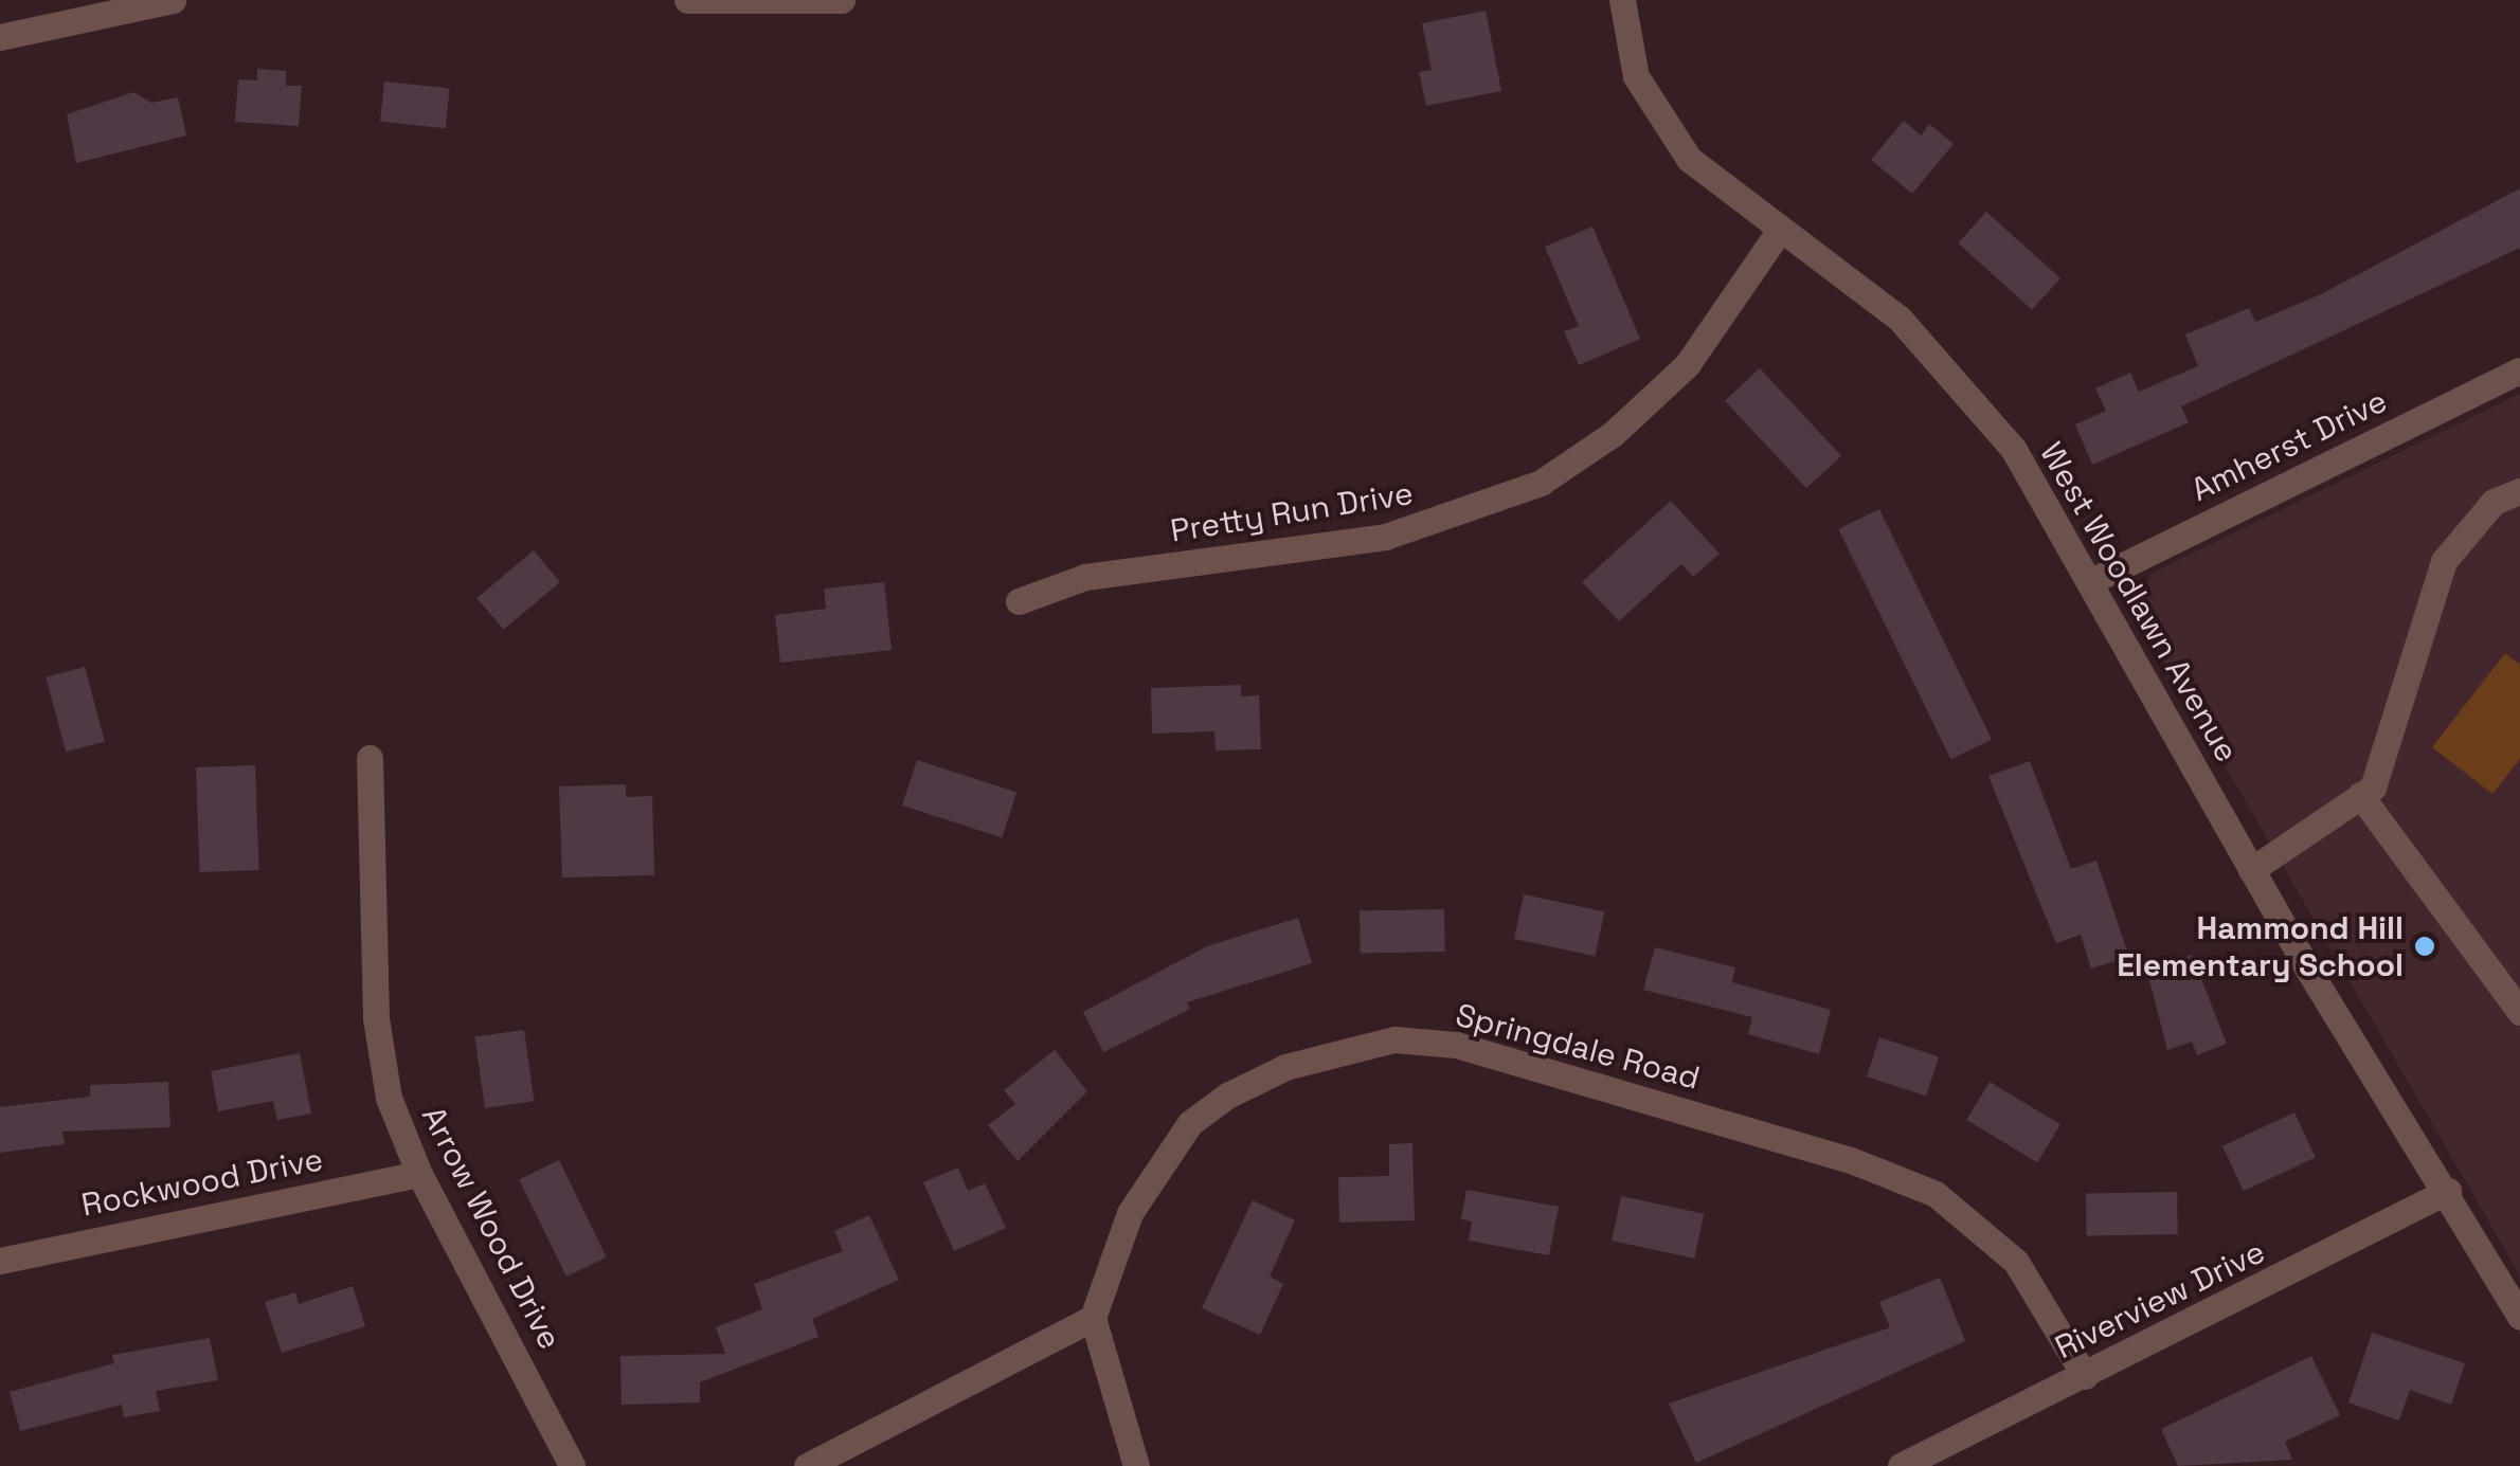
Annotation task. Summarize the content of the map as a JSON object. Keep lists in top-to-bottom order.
{
  "streets": {
    "street": [
      "Amherst Drive",
      "Pretty Run Drive",
      "West Woodlawn Avenue",
      "Springdale Road",
      "Rockwood Drive",
      "Arrow Wood Drive",
      "Riverview Drive"
    ]
  },
  "crossings": [
    ["Amherst Drive", "West Woodlawn Avenue"],
    ["Pretty Run Drive", "West Woodlawn Avenue"],
    ["West Woodlawn Avenue", "Riverview Drive"],
    ["Springdale Road", "Riverview Drive"],
    ["Rockwood Drive", "Arrow Wood Drive"]
  ],
  "places": ["Hammond Hill Elementary School"]
}
